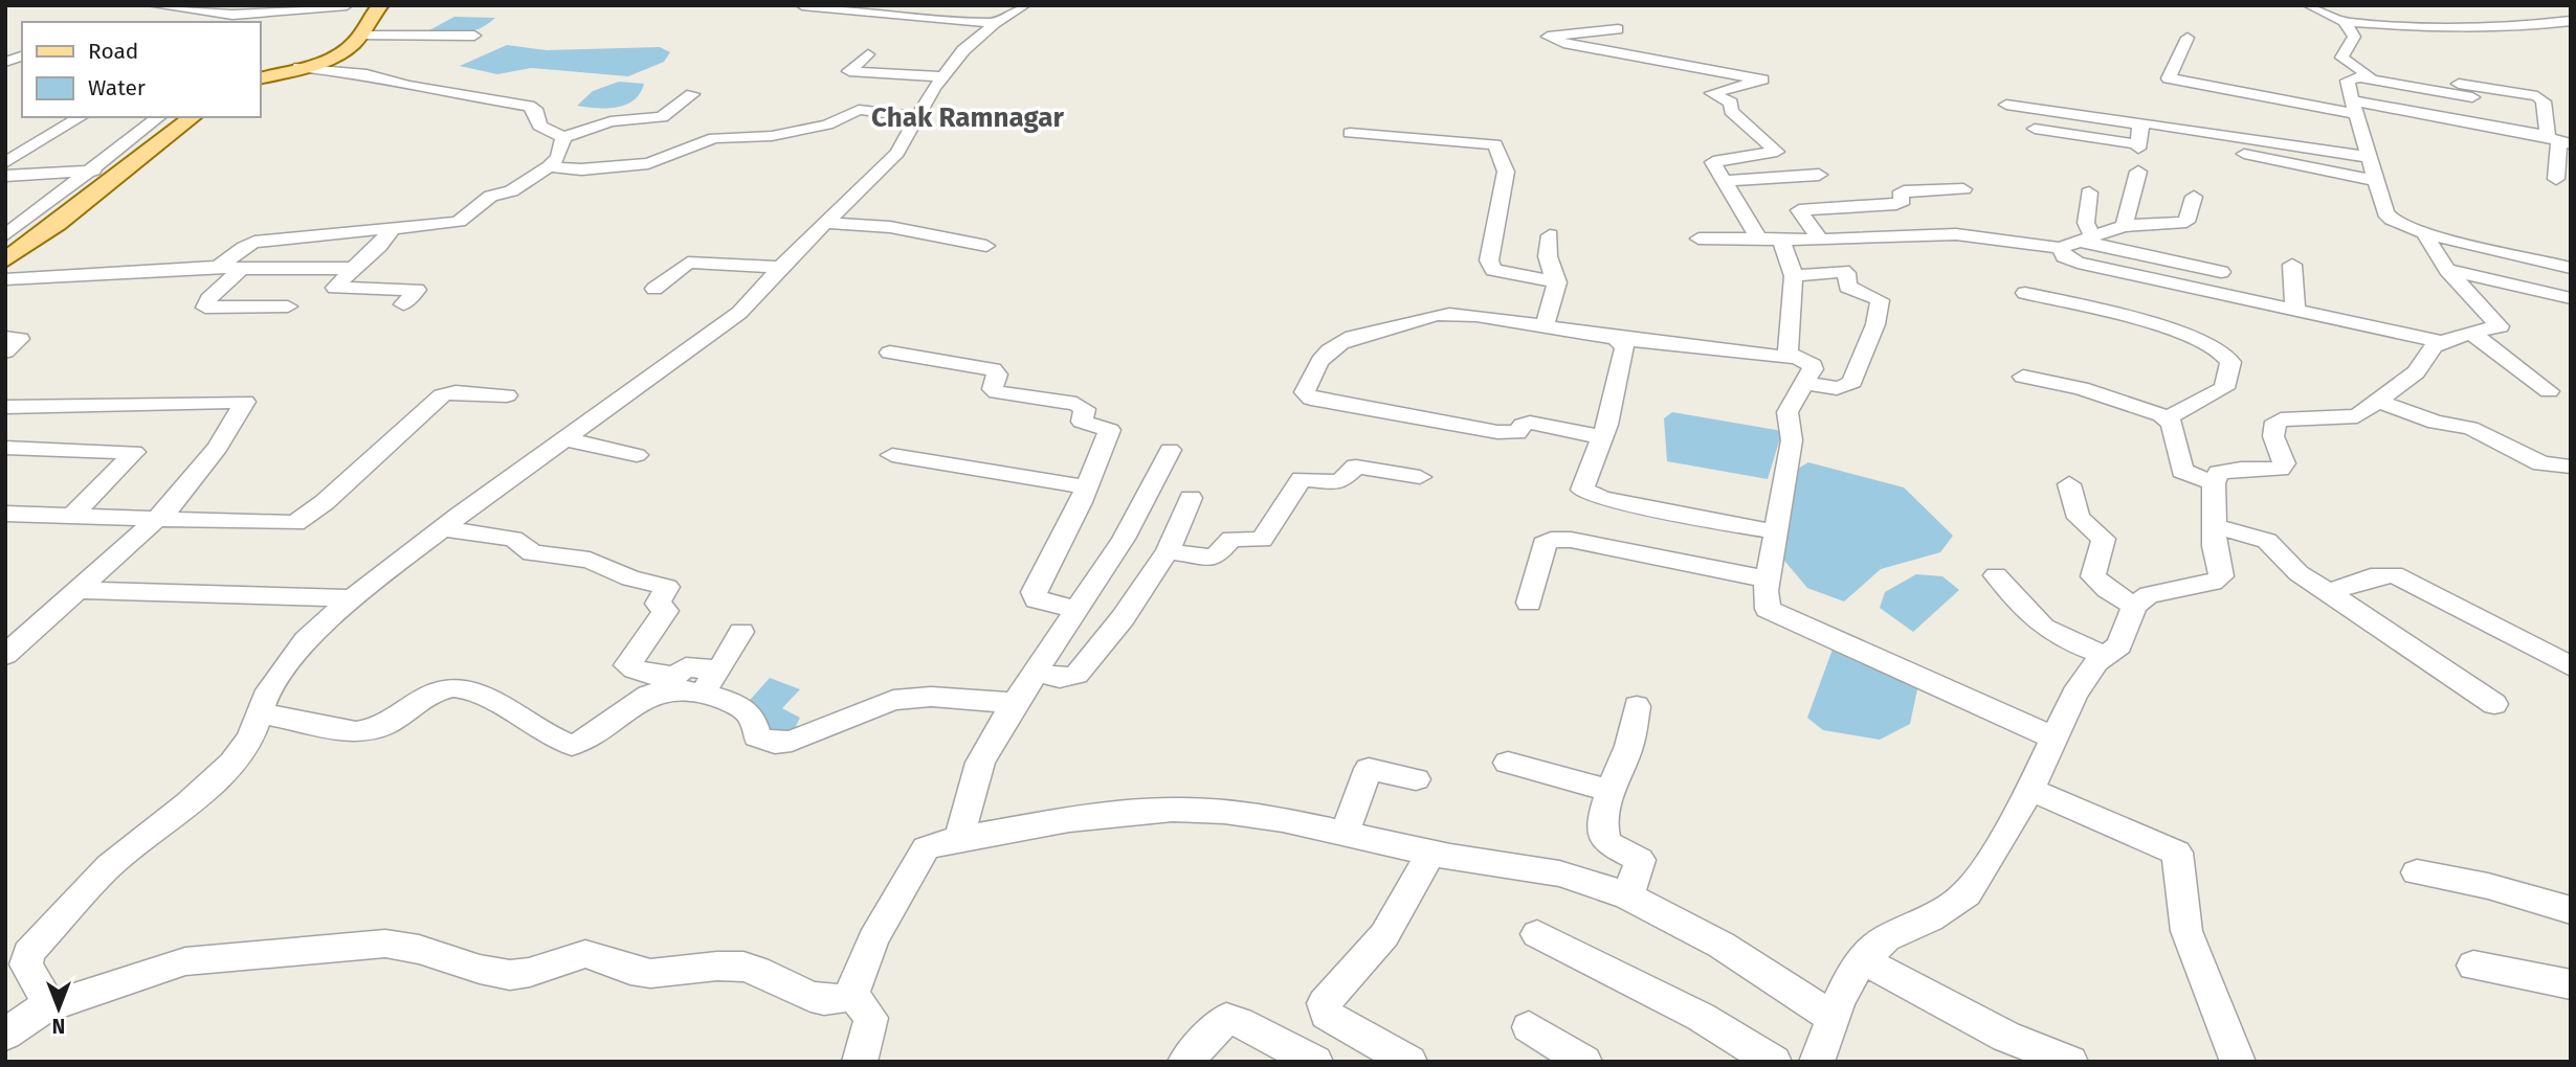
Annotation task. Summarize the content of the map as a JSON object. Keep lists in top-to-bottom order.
{
  "districts": ["Chak Ramnagar"],
  "legend": ["Road", "Water"],
  "north": "bottom"
}
